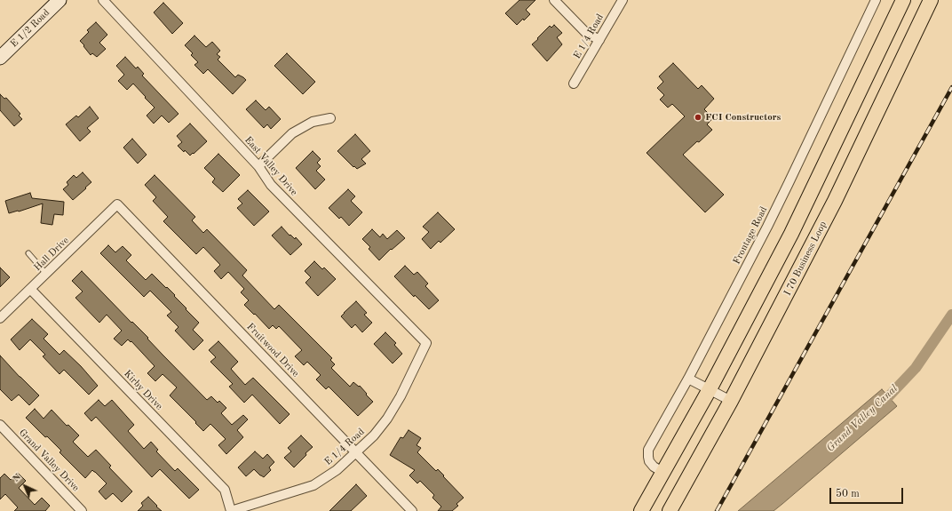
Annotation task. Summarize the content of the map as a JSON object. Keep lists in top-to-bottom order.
{
  "streets": {
    "main road": ["E 1/2 Road", "I 70 Business Loop"],
    "street": [
      "E 1/4 Road",
      "East Valley Drive",
      "Frontage Road",
      "Hall Drive",
      "Fruitwood Drive",
      "Kirby Drive",
      "Grand Valley Drive"
    ]
  },
  "crossings": [
    ["E 1/4 Road", "East Valley Drive"],
    ["E 1/4 Road", "Fruitwood Drive"],
    ["E 1/4 Road", "Kirby Drive"],
    ["Hall Drive", "Fruitwood Drive"],
    ["Hall Drive", "Kirby Drive"]
  ],
  "water": ["Grand Valley Canal"],
  "places": ["FCI Constructors"],
  "scale_bar": "50 m",
  "north": "top left"
}
